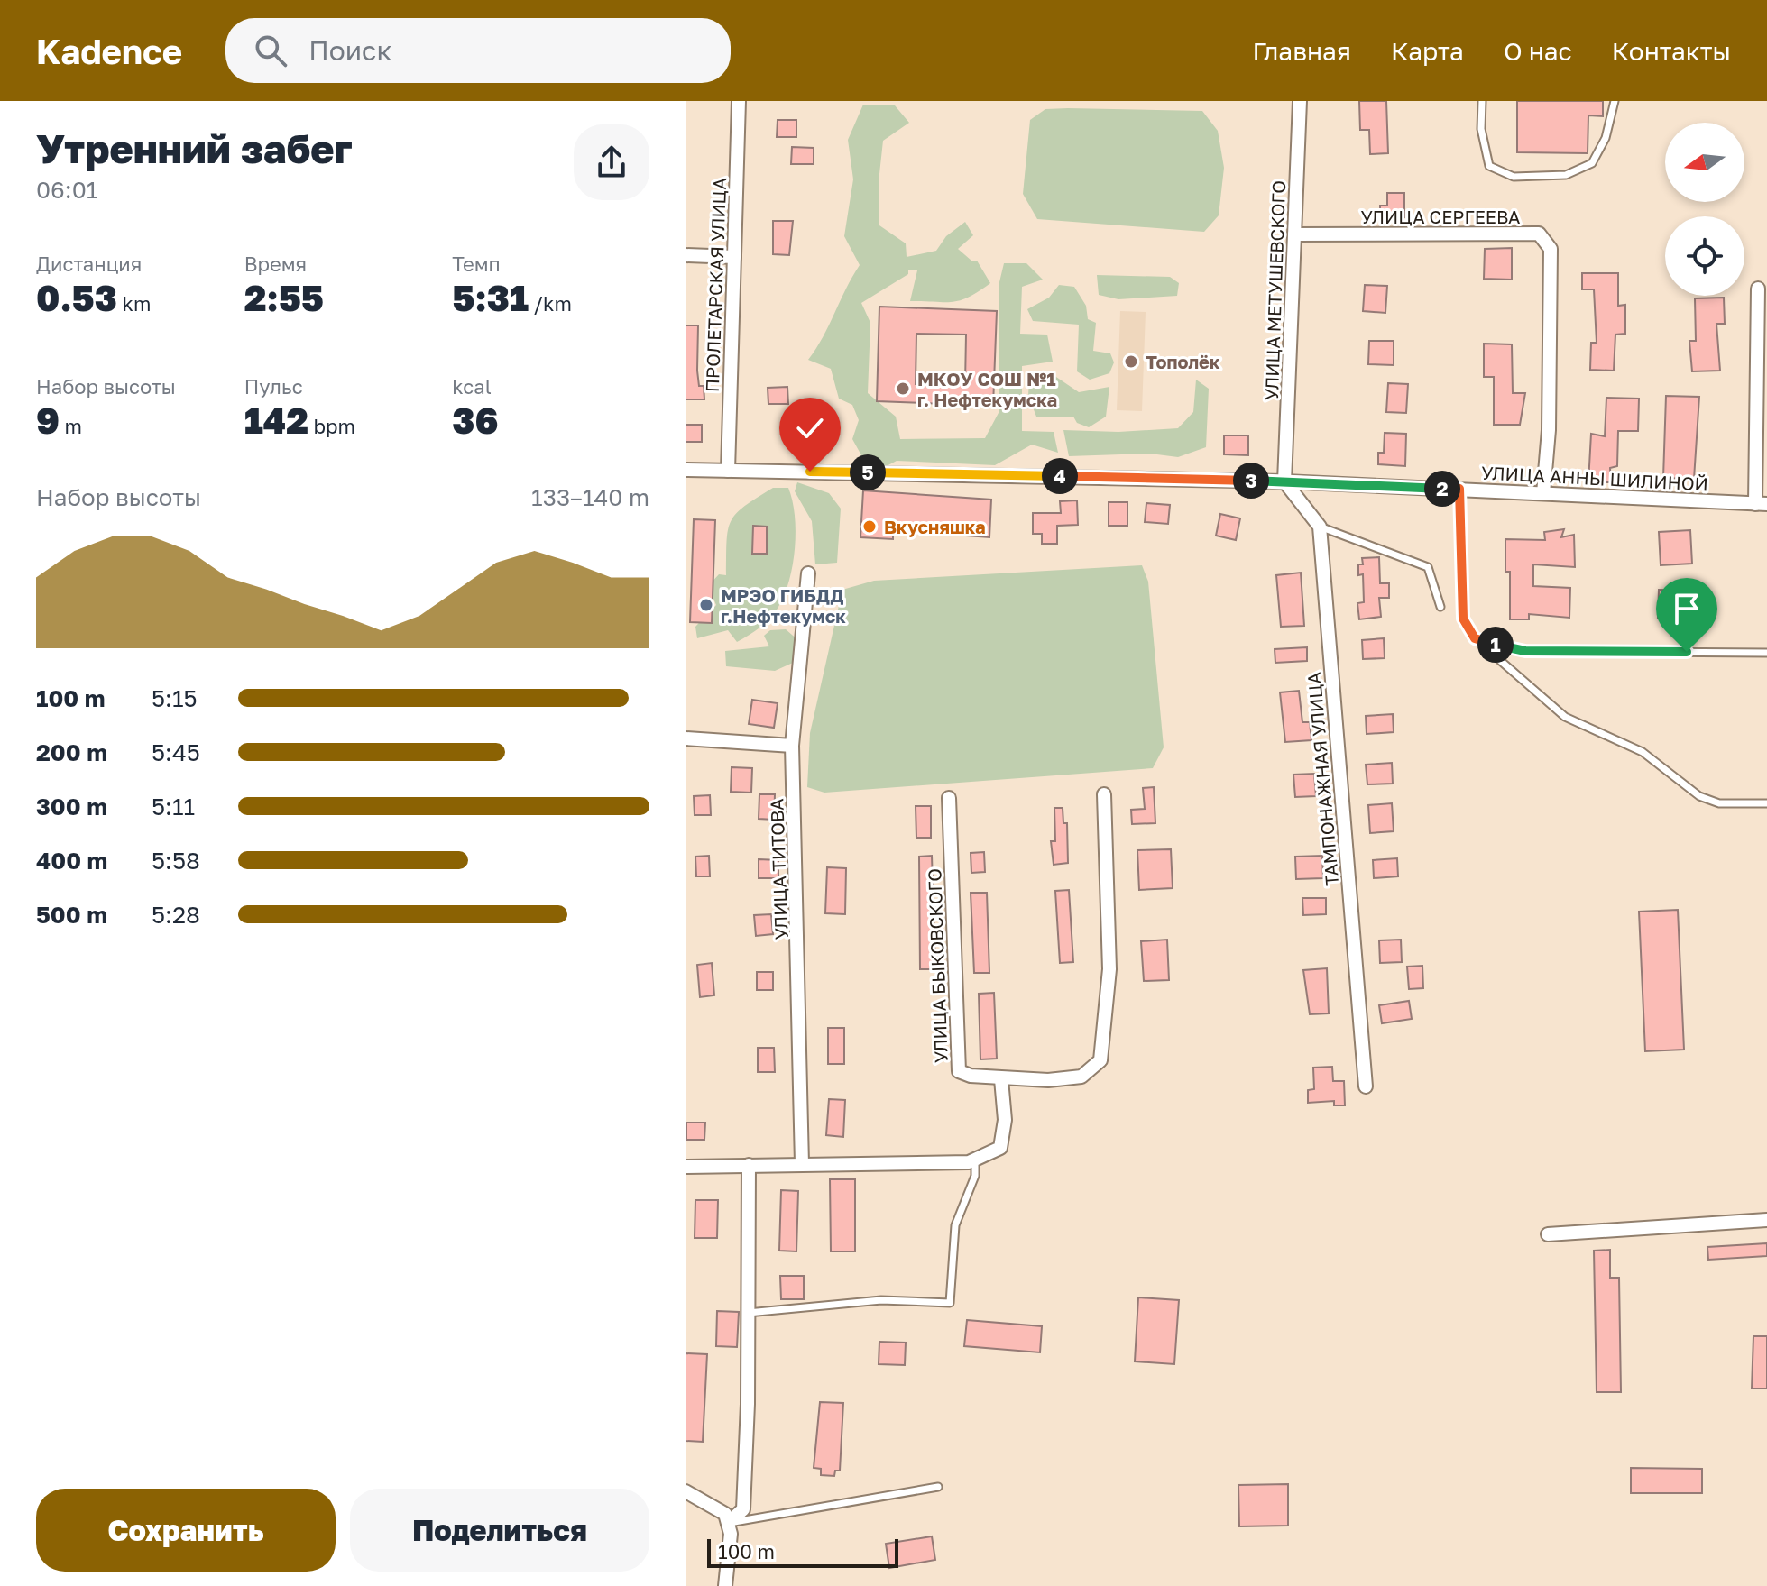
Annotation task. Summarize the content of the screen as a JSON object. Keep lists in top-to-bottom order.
{
  "streets": {
    "street": [
      "УЛИЦА СЕРГЕЕВА",
      "ПРОЛЕТАРСКАЯ УЛИЦА",
      "УЛИЦА МЕТУШЕВСКОГО",
      "УЛИЦА АННЫ ШИЛИНОЙ",
      "ТАМПОНАЖНАЯ УЛИЦА",
      "УЛИЦА ТИТОВА",
      "УЛИЦА БЫКОВСКОГО"
    ]
  },
  "crossings": [
    ["УЛИЦА СЕРГЕЕВА", "УЛИЦА МЕТУШЕВСКОГО"],
    ["УЛИЦА СЕРГЕЕВА", "УЛИЦА АННЫ ШИЛИНОЙ"],
    ["ПРОЛЕТАРСКАЯ УЛИЦА", "УЛИЦА АННЫ ШИЛИНОЙ"],
    ["УЛИЦА МЕТУШЕВСКОГО", "УЛИЦА АННЫ ШИЛИНОЙ"]
  ],
  "places": [
    "Тополёк",
    "МКОУ СОШ №1 г. Нефтекумска",
    "Вкусняшка",
    "МРЭО ГИБДД г.Нефтекумск"
  ],
  "scale_bar": "100 m",
  "north": "left",
  "page": {
    "header": "Kadence",
    "search": "Поиск",
    "nav": [
      "Главная",
      "Карта",
      "О нас",
      "Контакты"
    ],
    "heading": ["Утренний забег", "06:01"],
    "stats": [
      ["Дистанция", "0.53 km"],
      ["Время", "2:55"],
      ["Темп", "5:31 /km"],
      ["Набор высоты", "9 m"],
      ["Пульс", "142 bpm"],
      ["kcal", "36"]
    ],
    "pins": [
      "5",
      "4",
      "3",
      "2",
      "1"
    ],
    "chart": ["Набор высоты", "133–140 m"],
    "list": [
      {
        "name": "100 m",
        "note": "5:15"
      },
      {
        "name": "200 m",
        "note": "5:45"
      },
      {
        "name": "300 m",
        "note": "5:11"
      },
      {
        "name": "400 m",
        "note": "5:58"
      },
      {
        "name": "500 m",
        "note": "5:28"
      }
    ],
    "buttons": ["Сохранить", "Поделиться"],
    "scale": "100 m"
  }
}
